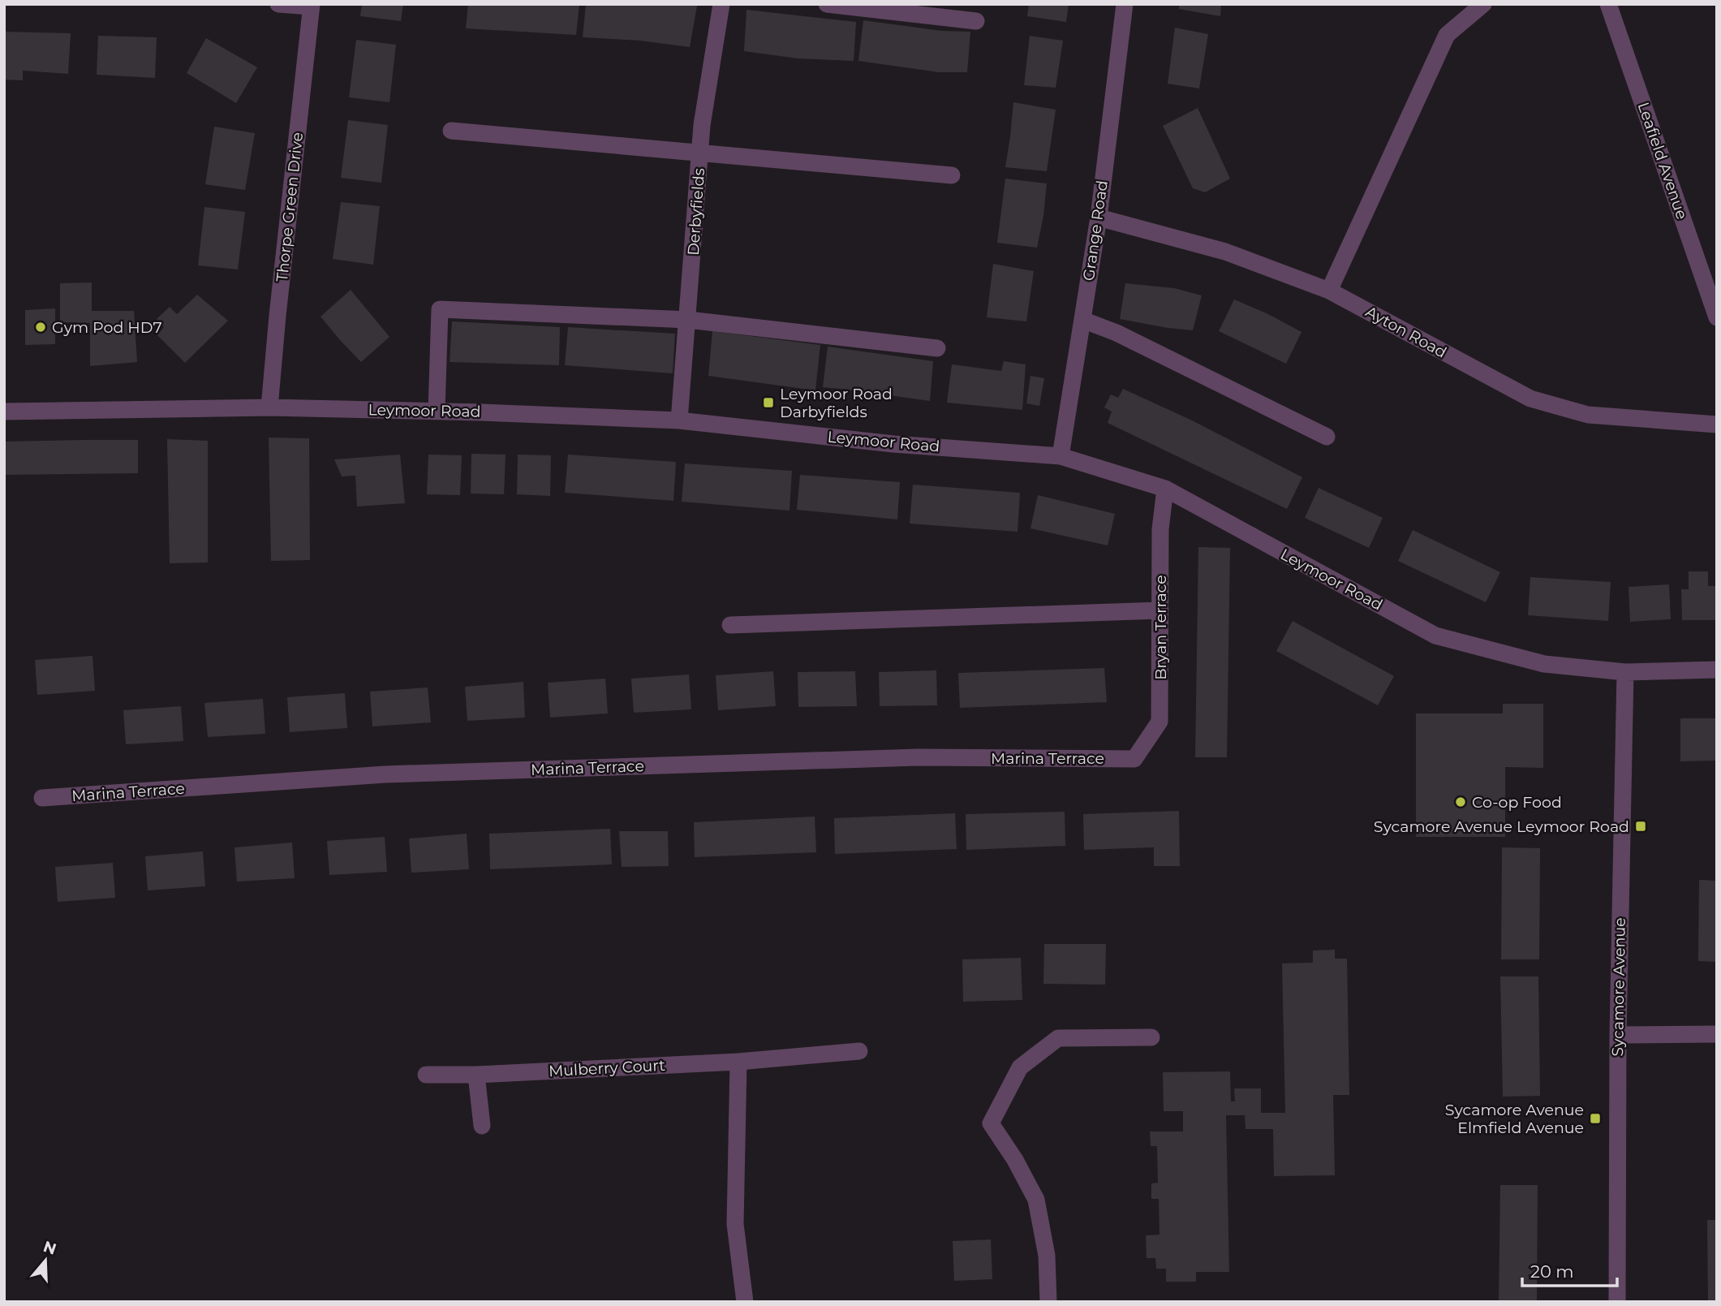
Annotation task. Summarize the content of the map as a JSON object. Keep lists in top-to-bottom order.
{
  "streets": {
    "street": [
      "Leafield Avenue",
      "Thorpe Green Drive",
      "Derbyfields",
      "Grange Road",
      "Ayton Road",
      "Leymoor Road",
      "Bryan Terrace",
      "Marina Terrace",
      "Sycamore Avenue",
      "Mulberry Court"
    ]
  },
  "crossings": [
    ["Thorpe Green Drive", "Leymoor Road"],
    ["Derbyfields", "Leymoor Road"],
    ["Grange Road", "Ayton Road"],
    ["Grange Road", "Leymoor Road"],
    ["Leymoor Road", "Bryan Terrace"],
    ["Leymoor Road", "Sycamore Avenue"],
    ["Bryan Terrace", "Marina Terrace"]
  ],
  "places": {
    "other": ["Gym Pod HD7", "Co-op Food"],
    "transit": ["Leymoor Road Darbyfields", "Sycamore Avenue Leymoor Road", "Sycamore Avenue Elmfield Avenue"]
  },
  "scale_bar": "20 m",
  "north": "top"
}
